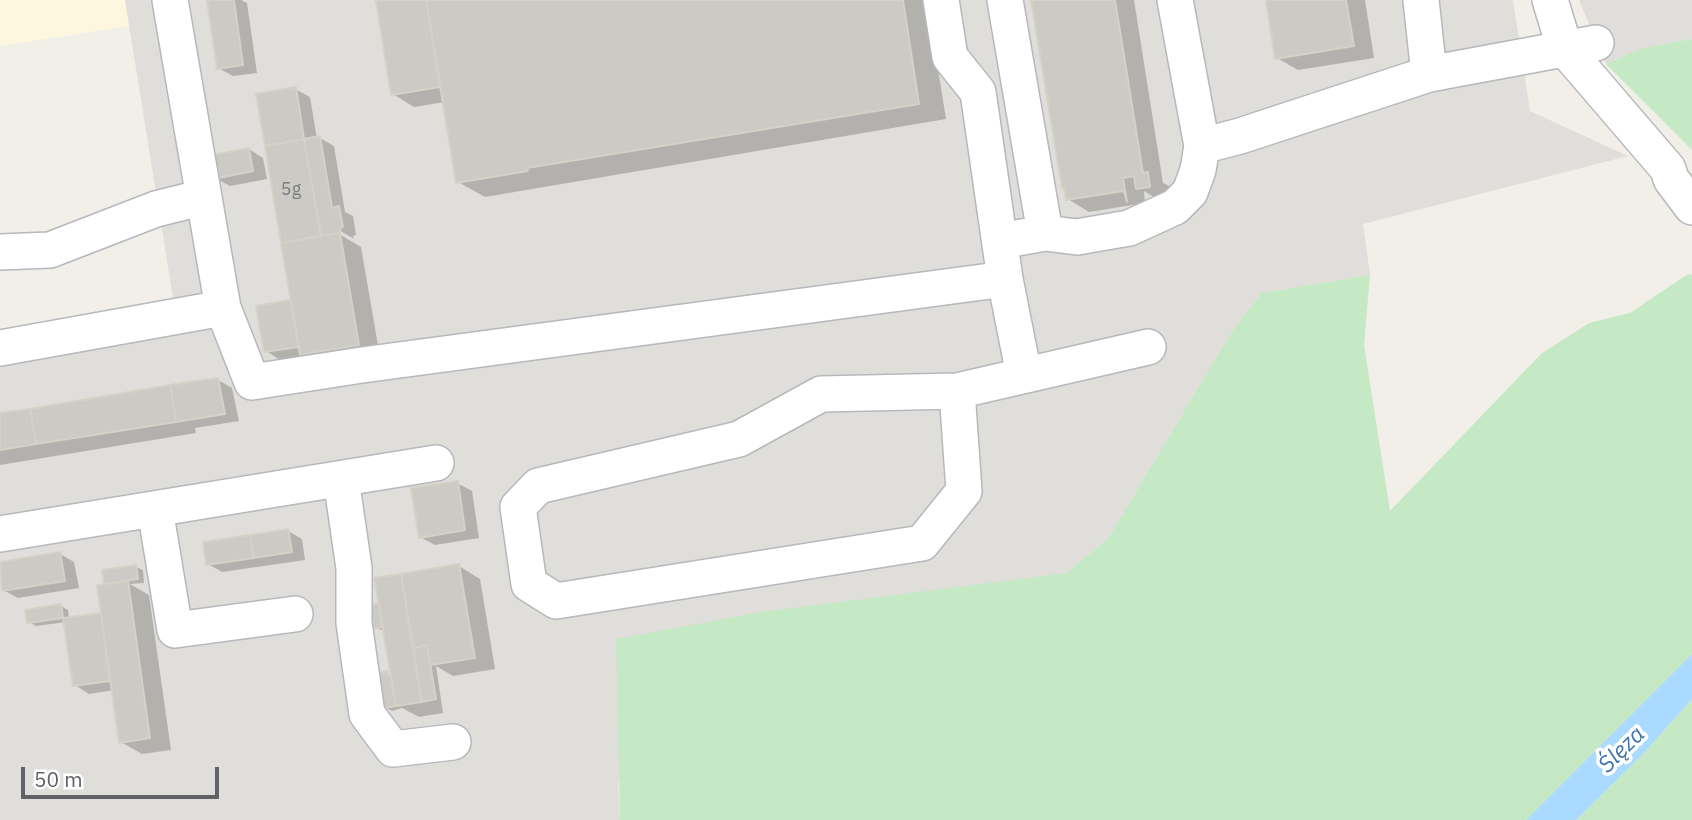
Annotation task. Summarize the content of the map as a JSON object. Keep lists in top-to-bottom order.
{
  "water": ["Ślęza"],
  "house_numbers": ["5g"],
  "scale_bar": "50 m"
}
